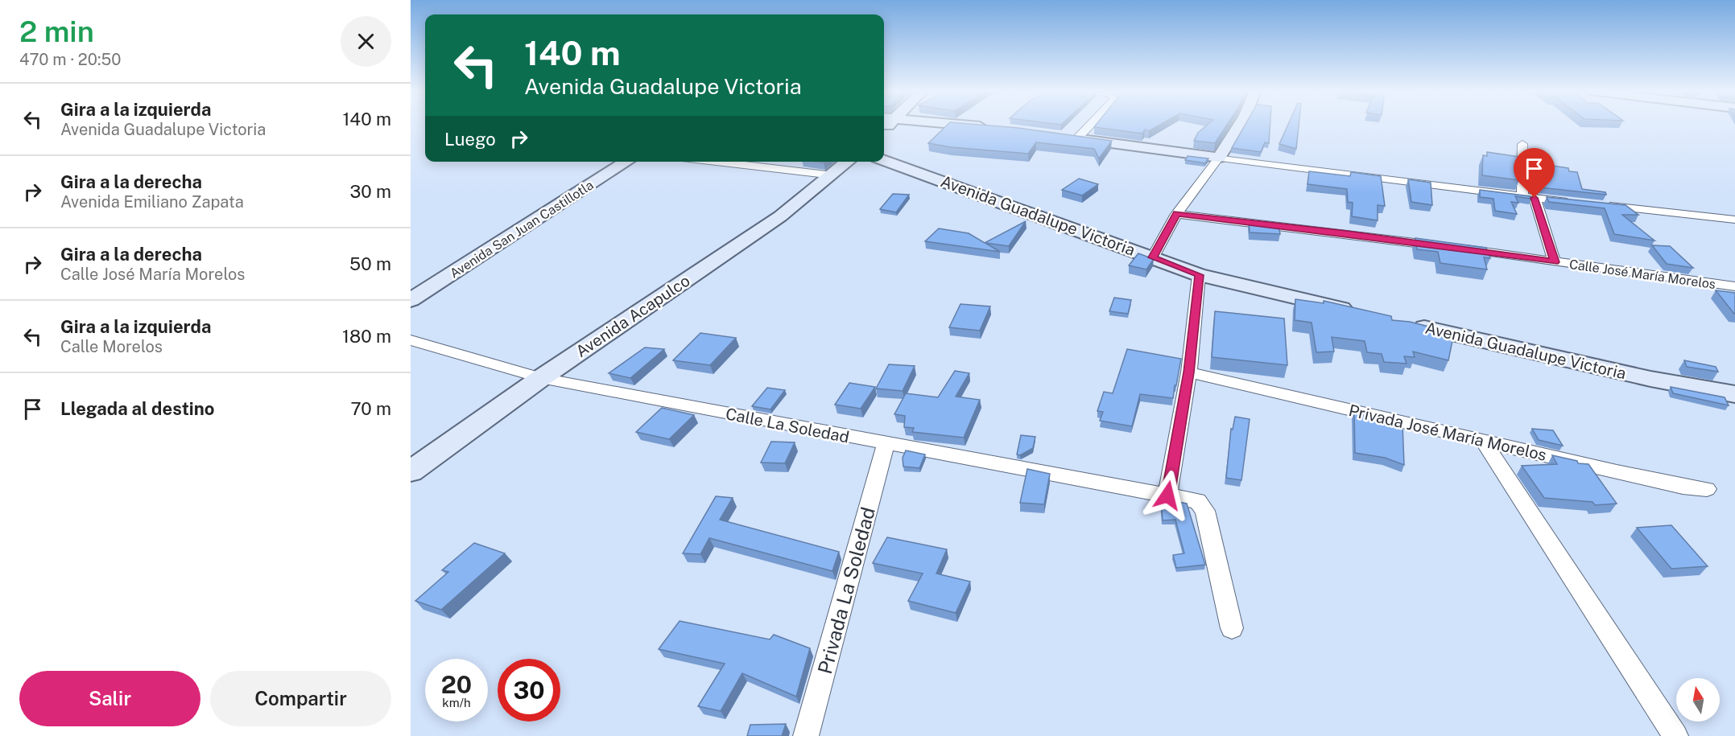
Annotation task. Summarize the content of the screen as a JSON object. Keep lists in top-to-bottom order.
{
  "streets": {
    "street": [
      "Avenida Guadalupe Victoria",
      "Avenida San Juan Castillotla",
      "Calle José María Morelos",
      "Avenida Acapulco",
      "Calle La Soledad",
      "Privada José María Morelos",
      "Privada La Soledad"
    ]
  },
  "crossings": [
    ["Avenida Acapulco", "Calle La Soledad"],
    ["Calle La Soledad", "Privada La Soledad"]
  ],
  "north": "top",
  "page": {
    "heading": ["2 min", "470 m · 20:50"],
    "turn": ["140 m", "Avenida Guadalupe Victoria"],
    "list": [
      {
        "name": "Gira a la izquierda",
        "note": "Avenida Guadalupe Victoria",
        "value": "140 m"
      },
      {
        "name": "Gira a la derecha",
        "note": "Avenida Emiliano Zapata",
        "value": "30 m"
      },
      {
        "name": "Gira a la derecha",
        "note": "Calle José María Morelos",
        "value": "50 m"
      },
      {
        "name": "Gira a la izquierda",
        "note": "Calle Morelos",
        "value": "180 m"
      },
      {
        "name": "Llegada al destino",
        "value": "70 m"
      }
    ],
    "then": "Luego",
    "speed": "20 km/h",
    "limit": "30",
    "buttons": ["Salir", "Compartir"]
  }
}
